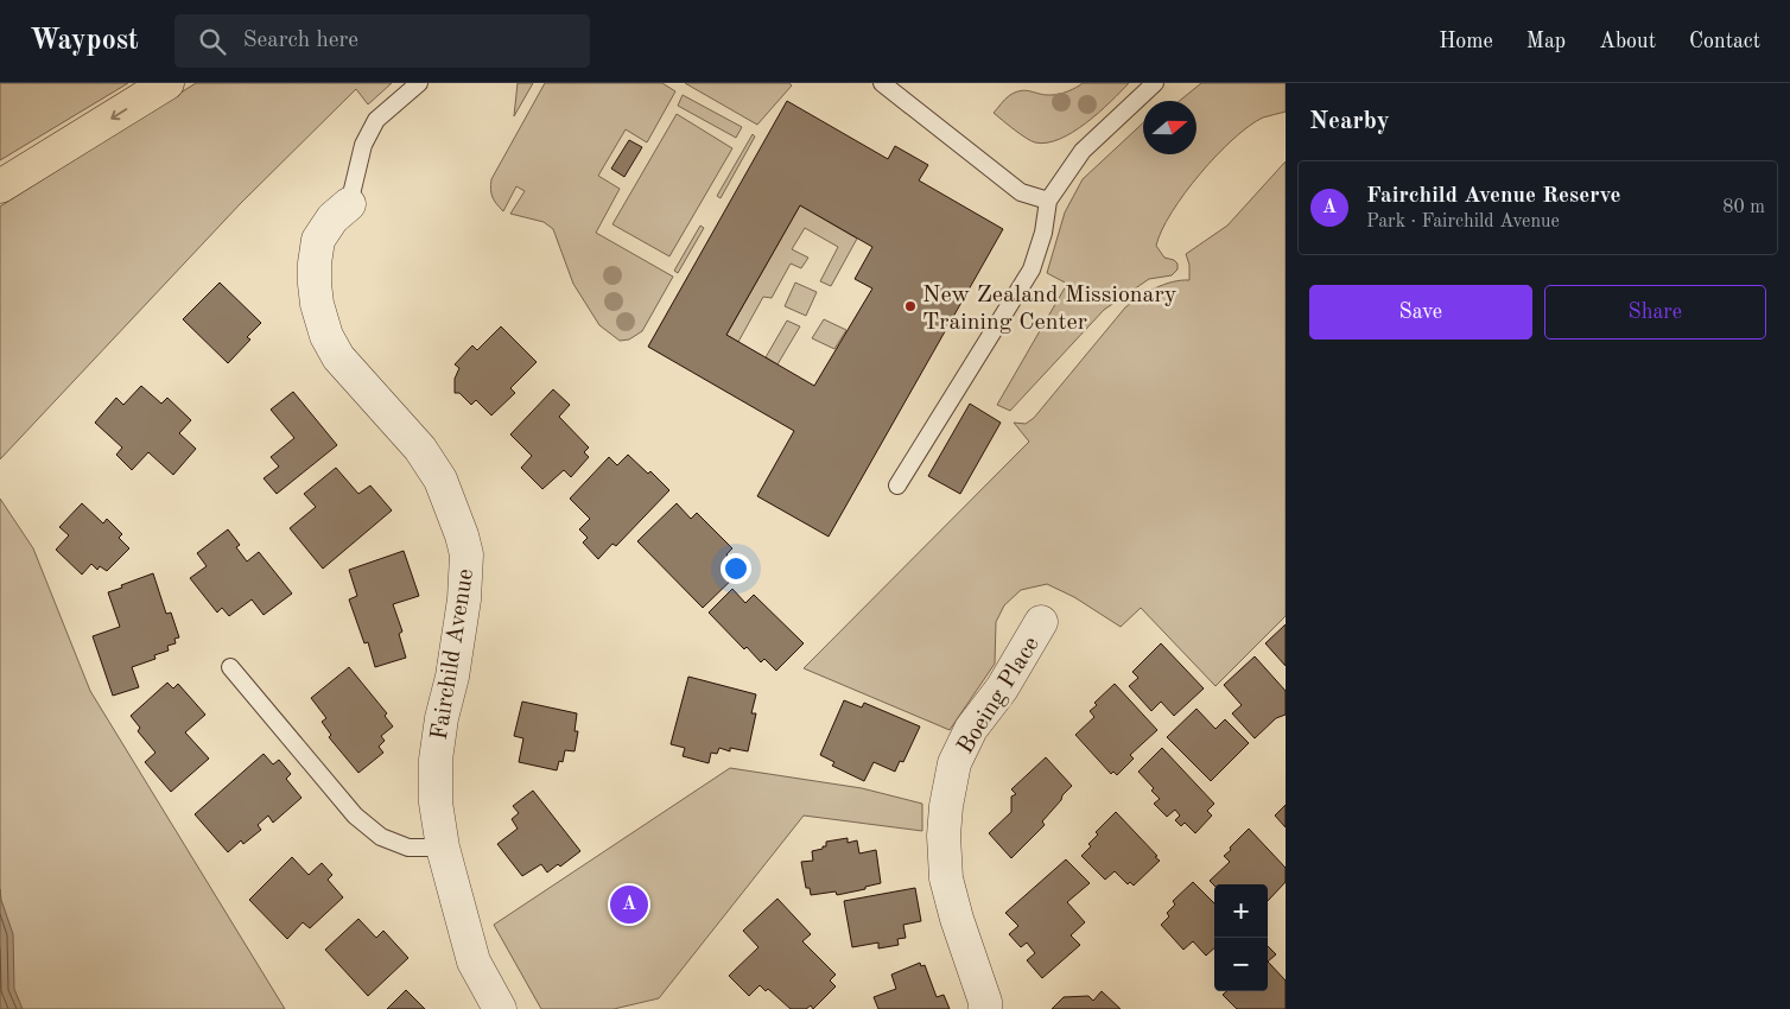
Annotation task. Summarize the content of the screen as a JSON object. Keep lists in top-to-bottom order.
{
  "streets": {
    "street": ["Fairchild Avenue", "Boeing Place"]
  },
  "places": ["New Zealand Missionary Training Center"],
  "north": "right",
  "page": {
    "header": "Waypost",
    "search": "Search here",
    "nav": [
      "Home",
      "Map",
      "About",
      "Contact"
    ],
    "heading": "Nearby",
    "list": [
      {
        "mark": "A",
        "name": "Fairchild Avenue Reserve",
        "note": "Park · Fairchild Avenue",
        "value": "80 m"
      }
    ],
    "buttons": ["Save", "Share"],
    "pins": "A",
    "map_buttons": ["+", "−"]
  }
}
